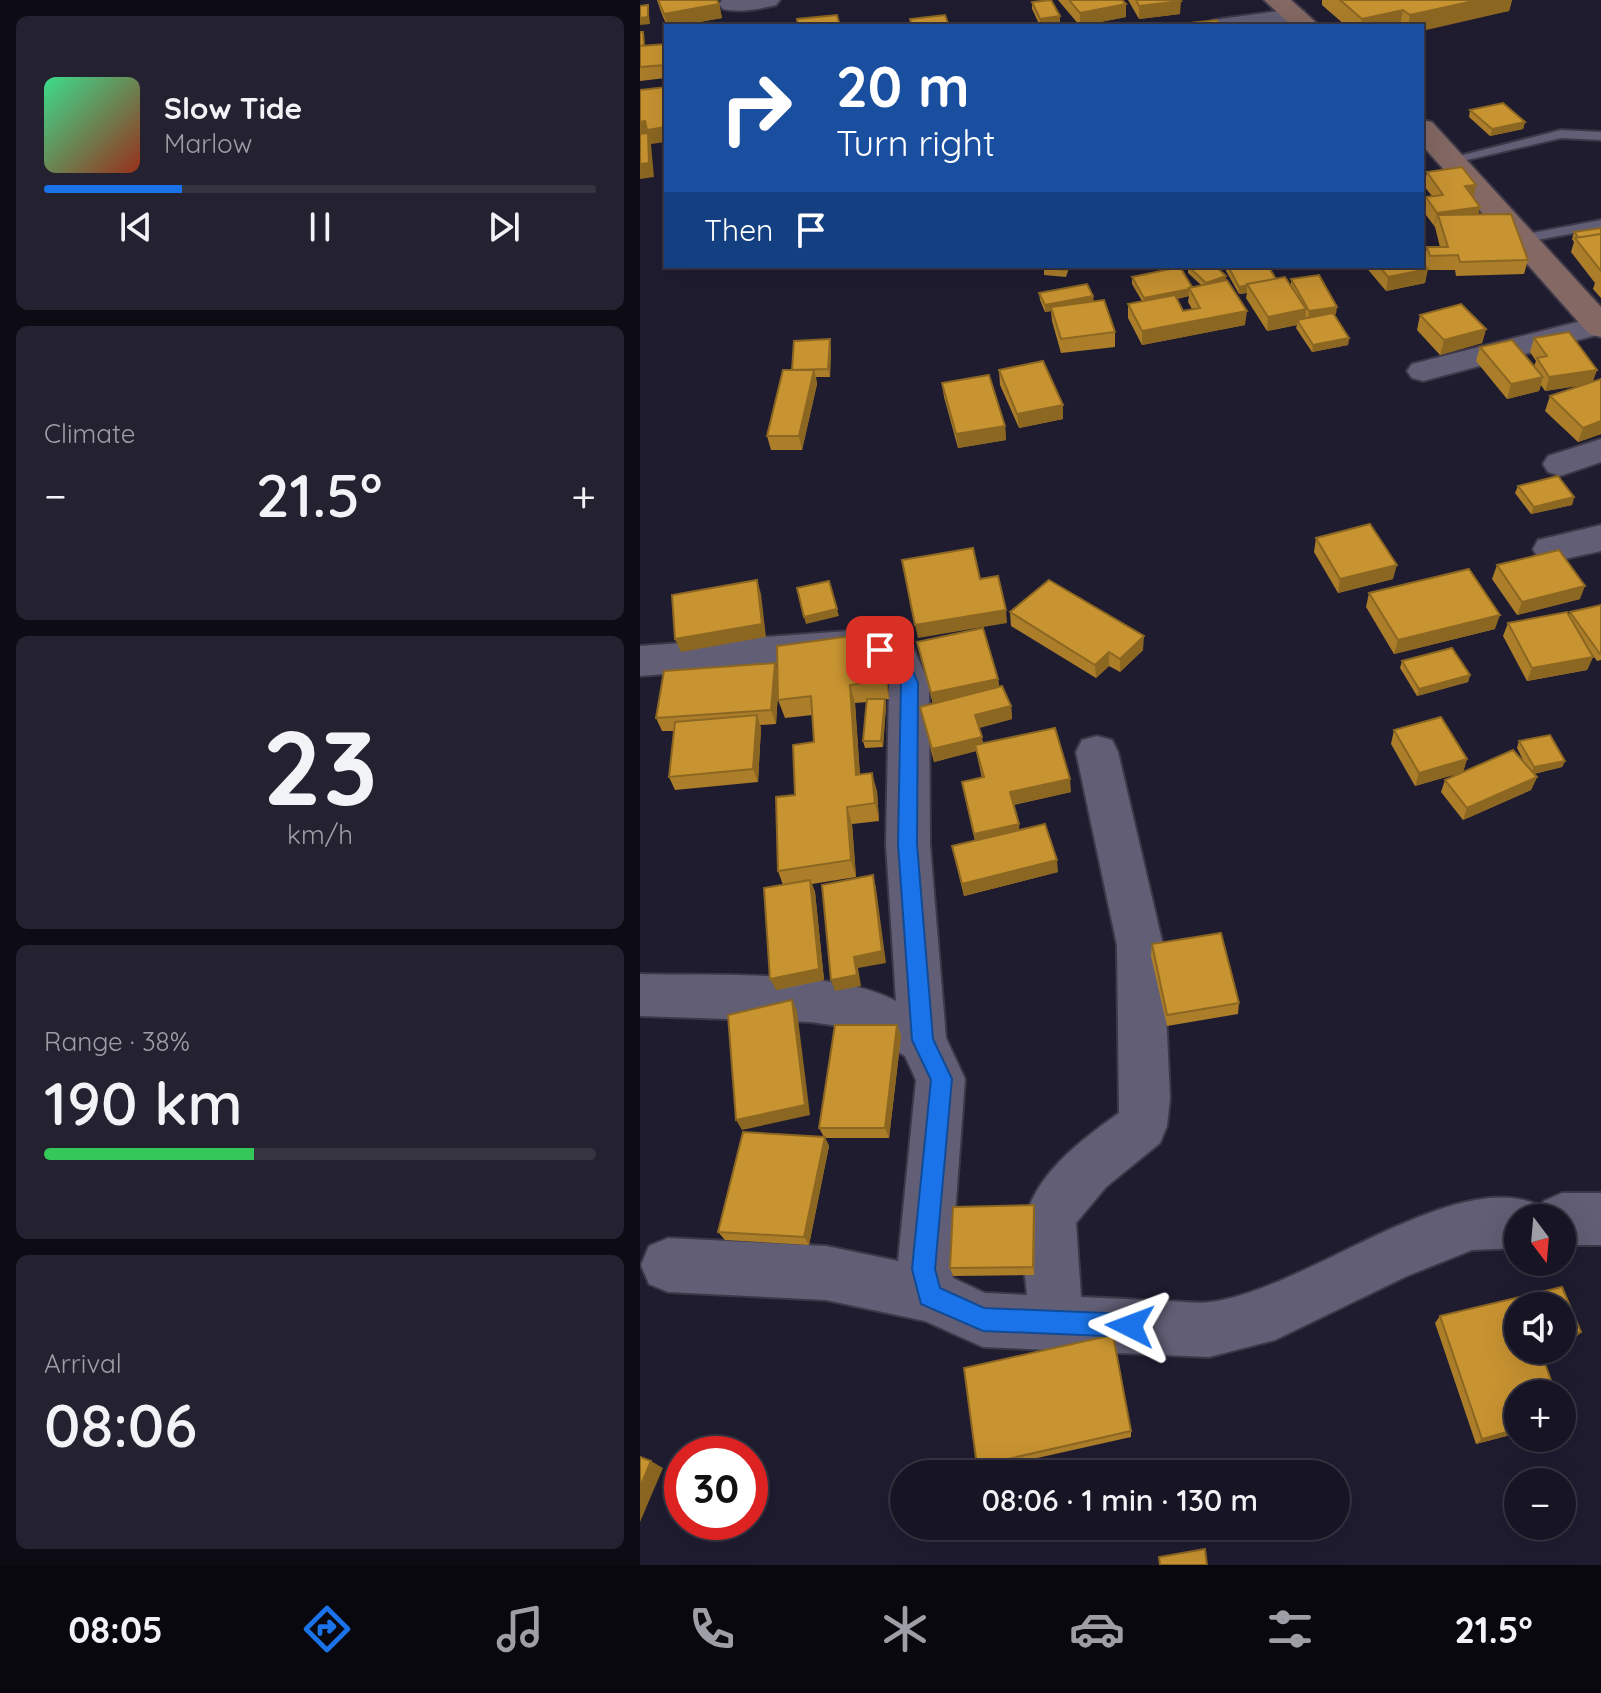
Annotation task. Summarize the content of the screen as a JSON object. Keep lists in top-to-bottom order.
{
  "north": "bottom",
  "page": {
    "turn": ["20 m", "Turn right"],
    "song": ["Slow Tide", "Marlow"],
    "then": "Then",
    "tile": [
      "Climate",
      ["23", "km/h"],
      ["Range · 38%", "190 km"],
      ["Arrival", "08:06"]
    ],
    "heat": ["−", "21.5°", "+"],
    "map_buttons": ["+", "−"],
    "limit": "30",
    "trip": "08:06 · 1 min · 130 m",
    "tabs": ["08:05", "21.5°"]
  }
}
